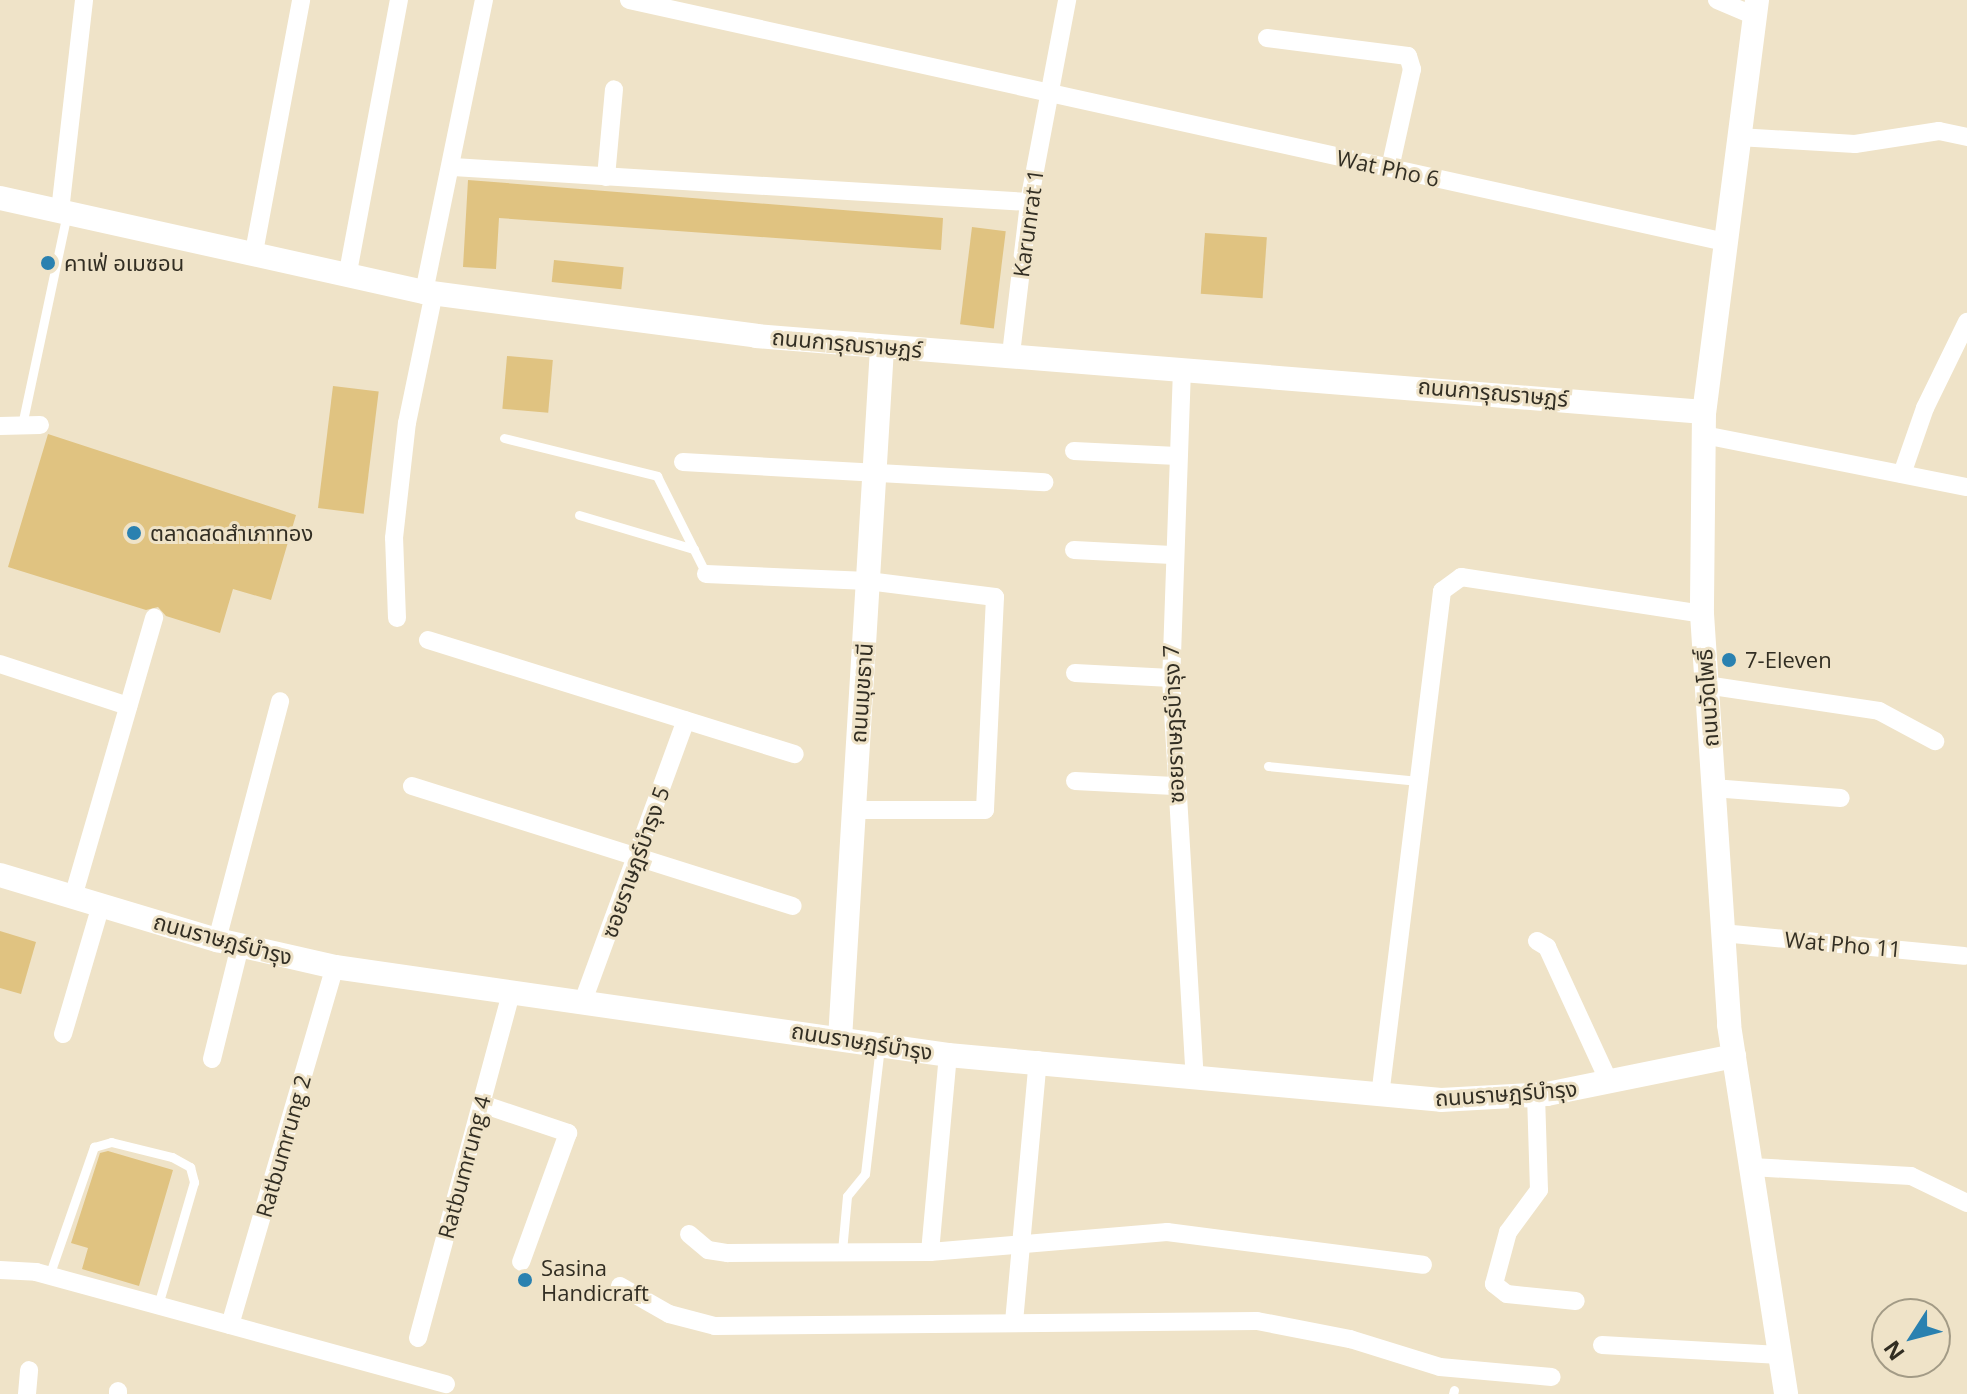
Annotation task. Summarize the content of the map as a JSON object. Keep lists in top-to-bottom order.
{
  "streets": {
    "street": [
      "Wat Pho 6",
      "Karunrat 1",
      "ถนนการุณราษฏร์",
      "ถนนมุขธานี",
      "ถนนวัดโพธิ์",
      "ซอยราษฎร์บำรุง 7",
      "ซอยราษฎร์บำรุง 5",
      "ถนนราษฎร์บำรุง",
      "Wat Pho 11",
      "Ratbumrung 2",
      "Ratbumrung 4"
    ]
  },
  "crossings": [
    ["Wat Pho 6", "Karunrat 1"],
    ["Wat Pho 6", "ถนนวัดโพธิ์"],
    ["Karunrat 1", "ถนนการุณราษฏร์"],
    ["ถนนการุณราษฏร์", "ถนนมุขธานี"],
    ["ถนนการุณราษฏร์", "ถนนวัดโพธิ์"],
    ["ถนนการุณราษฏร์", "ซอยราษฎร์บำรุง 7"],
    ["ถนนมุขธานี", "ถนนราษฎร์บำรุง"],
    ["ถนนวัดโพธิ์", "ถนนราษฎร์บำรุง"],
    ["ถนนวัดโพธิ์", "Wat Pho 11"],
    ["ซอยราษฎร์บำรุง 7", "ถนนราษฎร์บำรุง"],
    ["ซอยราษฎร์บำรุง 5", "ถนนราษฎร์บำรุง"],
    ["ถนนราษฎร์บำรุง", "Ratbumrung 2"],
    ["ถนนราษฎร์บำรุง", "Ratbumrung 4"]
  ],
  "places": [
    "คาเฟ่ อเมซอน",
    "ตลาดสดสำเภาทอง",
    "7-Eleven",
    "Sasina Handicraft"
  ],
  "north": "bottom left"
}
